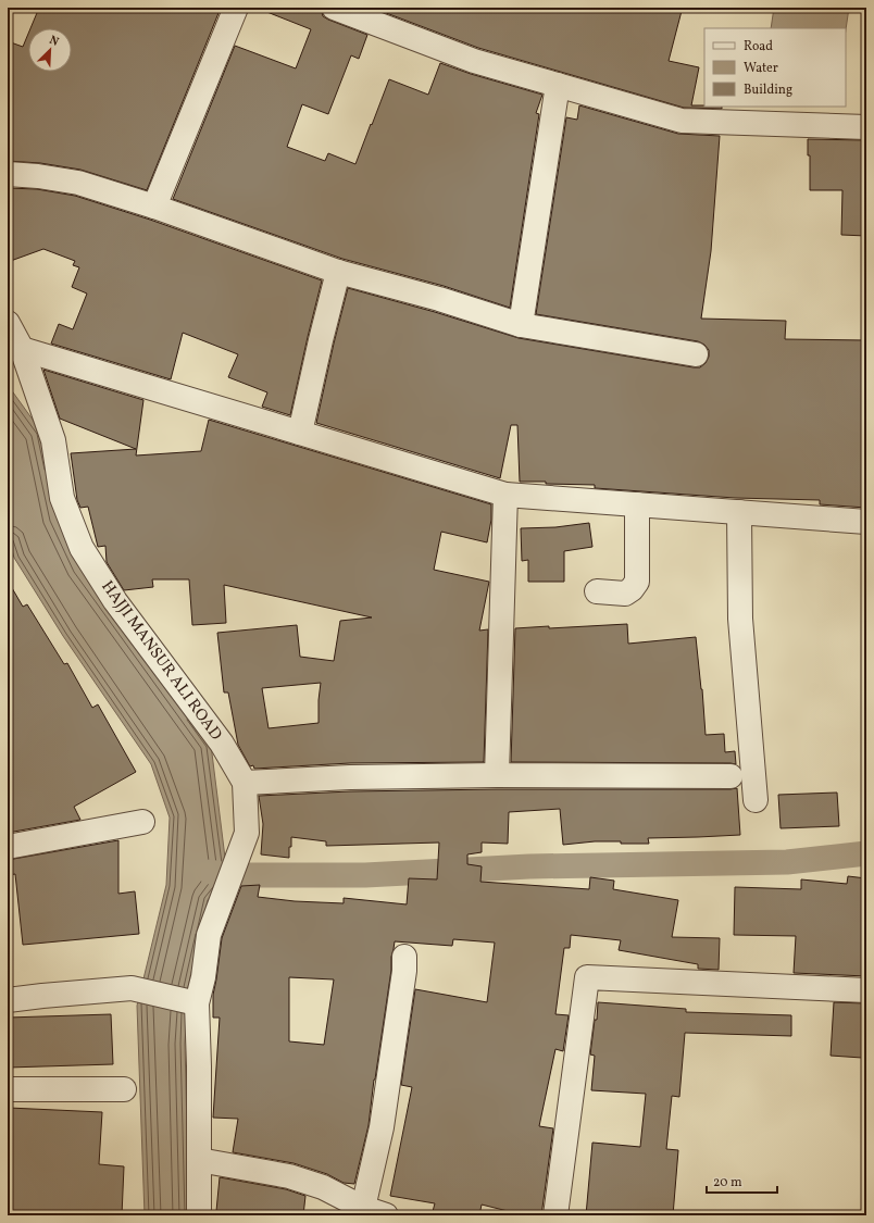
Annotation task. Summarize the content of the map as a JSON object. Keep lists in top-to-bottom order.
{
  "streets": {
    "street": ["HAJJI MANSUR ALI ROAD"]
  },
  "legend": ["Road", "Water", "Building"],
  "scale_bar": "20 m",
  "north": "top right"
}
